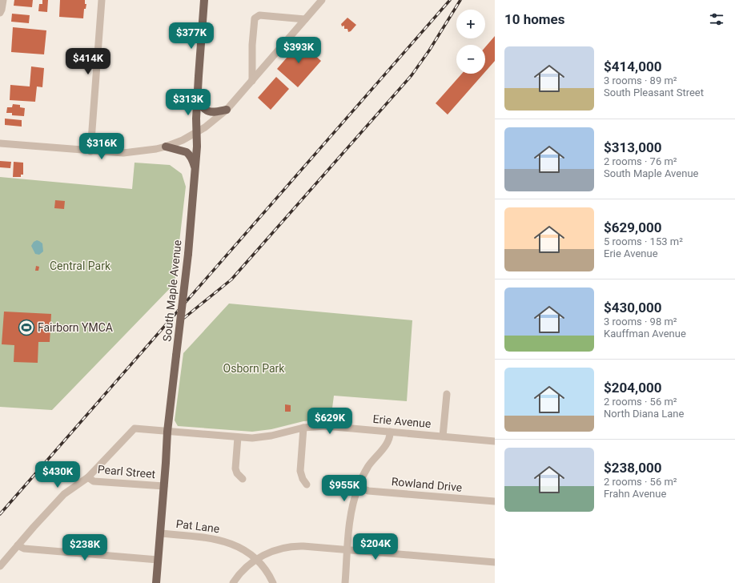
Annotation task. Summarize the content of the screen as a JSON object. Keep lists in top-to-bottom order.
{
  "streets": {
    "main road": ["South Maple Avenue"],
    "street": [
      "Erie Avenue",
      "Pearl Street",
      "Rowland Drive",
      "Pat Lane"
    ]
  },
  "crossings": [
    ["South Maple Avenue", "Erie Avenue"],
    ["South Maple Avenue", "Pearl Street"],
    ["South Maple Avenue", "Pat Lane"],
    ["Erie Avenue", "Pearl Street"]
  ],
  "parks": ["Central Park", "Osborn Park"],
  "places": {
    "sports": ["Fairborn YMCA"]
  },
  "page": {
    "heading": "10 homes",
    "map_buttons": ["+", "−"],
    "price": [
      "$377K",
      "$393K",
      "$414K",
      "$313K",
      "$316K",
      "$629K",
      "$430K",
      "$955K",
      "$204K",
      "$238K"
    ],
    "list": [
      {
        "name": "$414,000",
        "note": "3 rooms · 89 m² · South Pleasant Street"
      },
      {
        "name": "$313,000",
        "note": "2 rooms · 76 m² · South Maple Avenue"
      },
      {
        "name": "$629,000",
        "note": "5 rooms · 153 m² · Erie Avenue"
      },
      {
        "name": "$430,000",
        "note": "3 rooms · 98 m² · Kauffman Avenue"
      },
      {
        "name": "$204,000",
        "note": "2 rooms · 56 m² · North Diana Lane"
      },
      {
        "name": "$238,000",
        "note": "2 rooms · 56 m² · Frahn Avenue"
      }
    ]
  }
}
